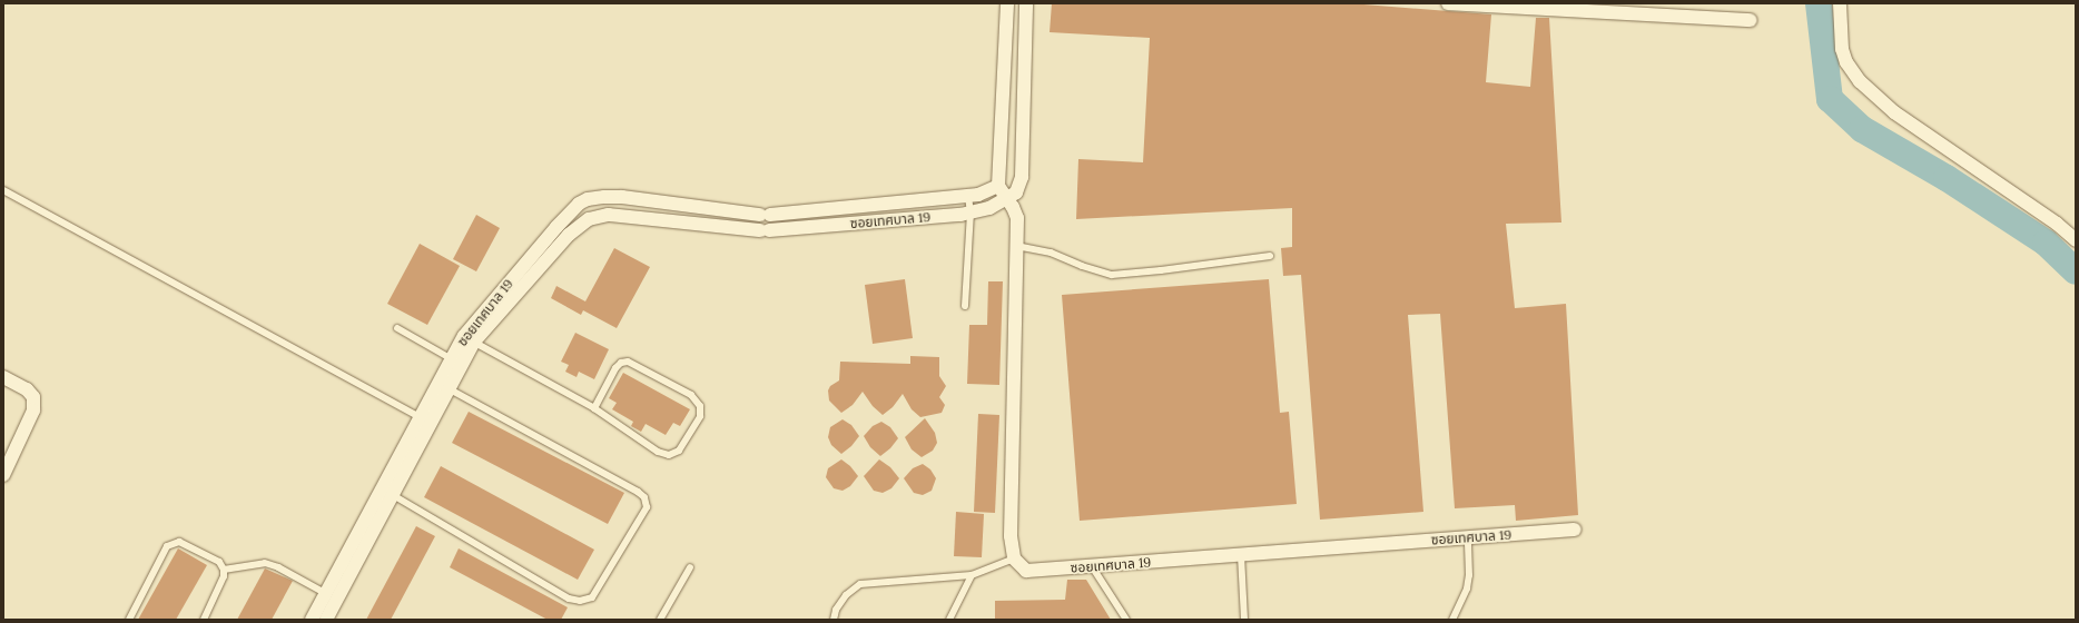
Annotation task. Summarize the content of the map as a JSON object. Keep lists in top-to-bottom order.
{
  "streets": {
    "street": ["ซอยเทศบาล 19"]
  }
}
